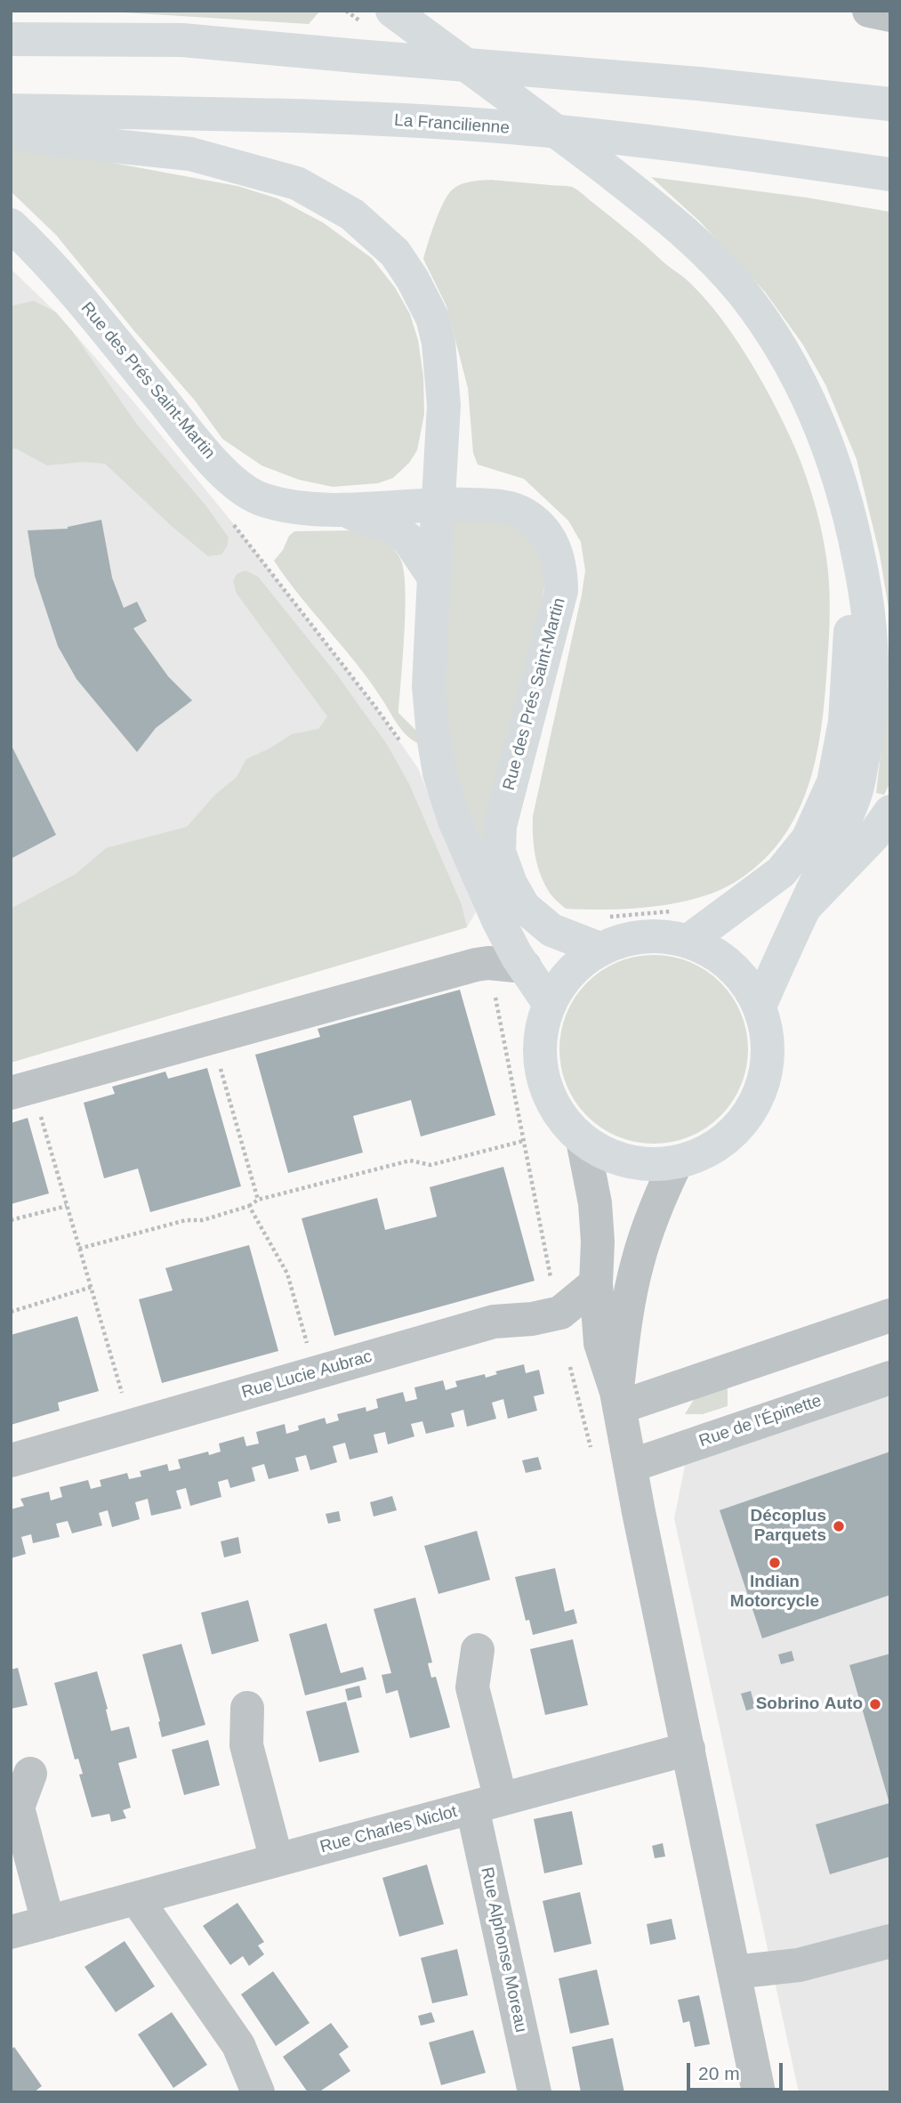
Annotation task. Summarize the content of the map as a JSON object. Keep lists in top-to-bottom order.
{
  "streets": {
    "main road": ["La Francilienne", "Rue des Prés Saint-Martin"],
    "street": [
      "Rue Lucie Aubrac",
      "Rue de l'Épinette",
      "Rue Charles Niclot",
      "Rue Alphonse Moreau"
    ]
  },
  "crossings": [
    ["Rue Charles Niclot", "Rue Alphonse Moreau"]
  ],
  "places": ["Décoplus Parquets", "Indian Motorcycle", "Sobrino Auto"],
  "scale_bar": "20 m"
}
